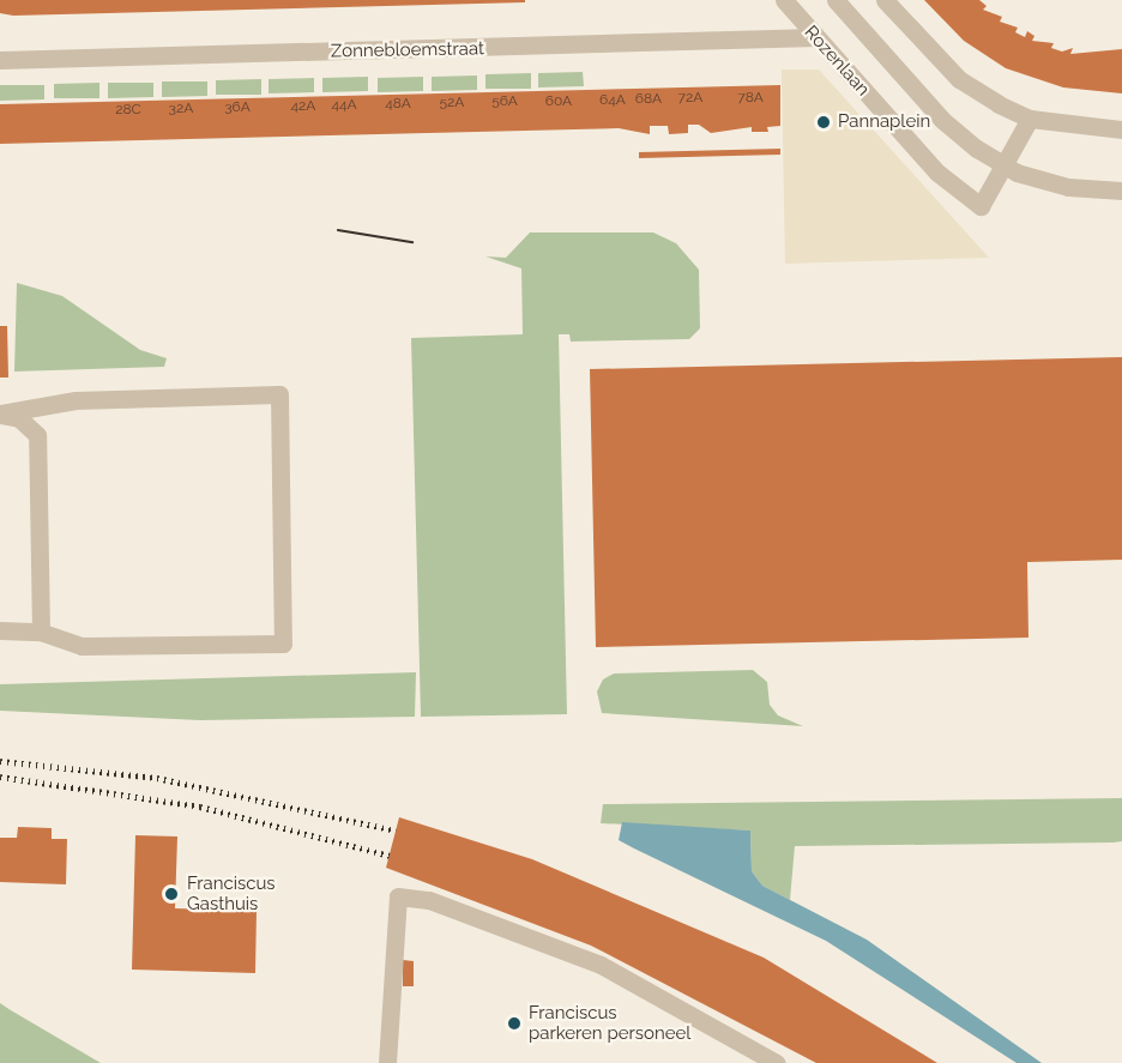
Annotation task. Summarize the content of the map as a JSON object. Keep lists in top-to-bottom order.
{
  "streets": {
    "street": ["Zonnebloemstraat", "Rozenlaan"]
  },
  "crossings": [
    ["Zonnebloemstraat", "Rozenlaan"]
  ],
  "places": ["Pannaplein", "Franciscus Gasthuis", "Franciscus parkeren personeel"],
  "house_numbers": [
    "72A",
    "78A",
    "68A",
    "64A",
    "56A",
    "60A",
    "52A",
    "48A",
    "44A",
    "42A",
    "36A",
    "32A",
    "28C"
  ]
}
